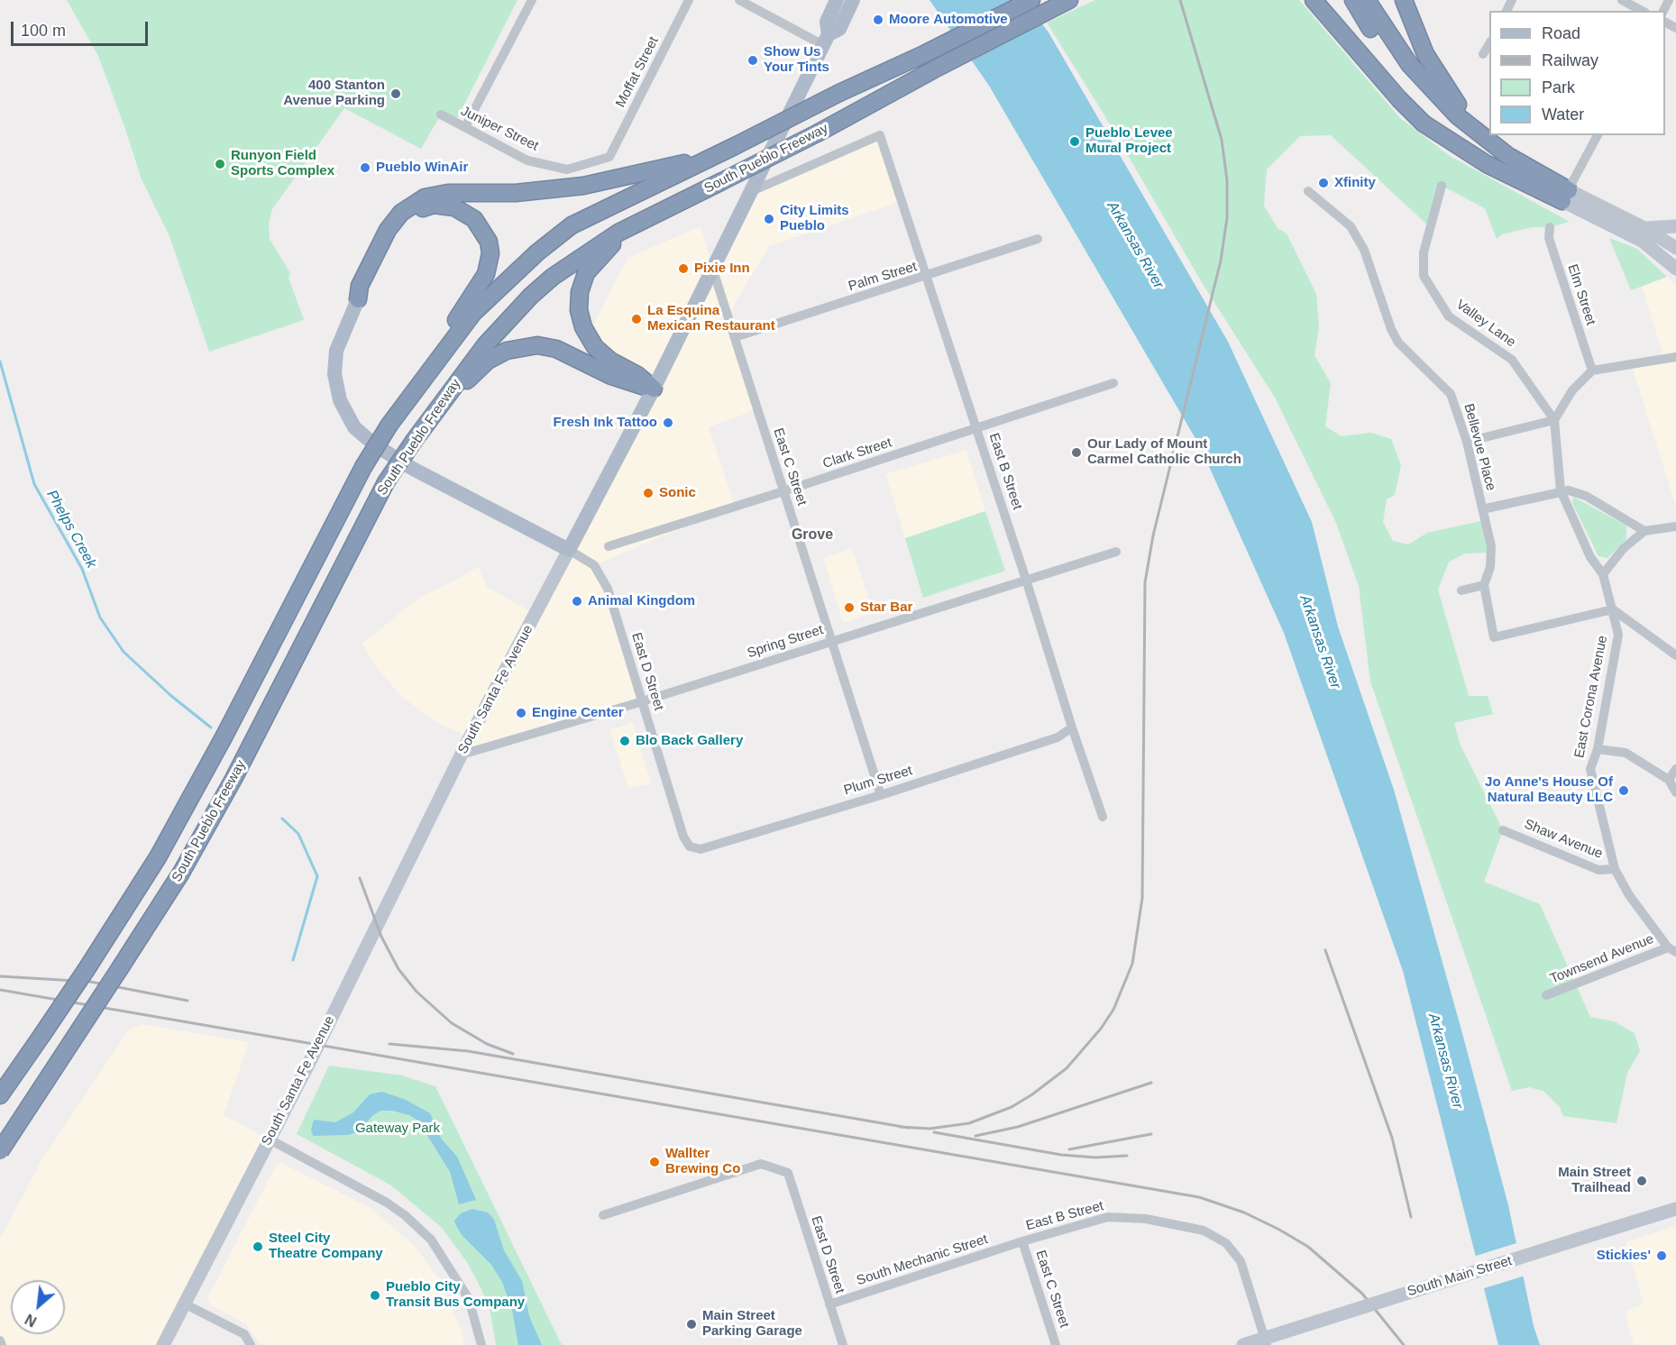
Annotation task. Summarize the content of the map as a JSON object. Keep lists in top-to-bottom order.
{
  "streets": {
    "highway": ["South Pueblo Freeway"],
    "main road": ["South Santa Fe Avenue", "South Main Street"],
    "street": [
      "Moffat Street",
      "Juniper Street",
      "Palm Street",
      "Elm Street",
      "Valley Lane",
      "Bellevue Place",
      "Clark Street",
      "East C Street",
      "East B Street",
      "Spring Street",
      "East D Street",
      "East Corona Avenue",
      "Plum Street",
      "Shaw Avenue",
      "Townsend Avenue",
      "South Mechanic Street"
    ]
  },
  "crossings": [
    ["Moffat Street", "Juniper Street"],
    ["Palm Street", "East C Street"],
    ["Palm Street", "East B Street"],
    ["Valley Lane", "East Corona Avenue"],
    ["Bellevue Place", "East Corona Avenue"],
    ["Clark Street", "East C Street"],
    ["Clark Street", "East B Street"],
    ["East C Street", "East B Street"],
    ["East C Street", "Spring Street"],
    ["East C Street", "South Santa Fe Avenue"],
    ["East C Street", "Plum Street"],
    ["East C Street", "South Mechanic Street"],
    ["East B Street", "Spring Street"],
    ["East B Street", "South Santa Fe Avenue"],
    ["East B Street", "Plum Street"],
    ["East B Street", "South Mechanic Street"],
    ["Spring Street", "East D Street"],
    ["Spring Street", "South Santa Fe Avenue"],
    ["East D Street", "South Santa Fe Avenue"],
    ["East D Street", "Plum Street"],
    ["East D Street", "South Mechanic Street"],
    ["East Corona Avenue", "Shaw Avenue"],
    ["East Corona Avenue", "Townsend Avenue"]
  ],
  "districts": ["Grove"],
  "water": ["Arkansas River", "Phelps Creek"],
  "parks": ["Gateway Park"],
  "places": [
    "Moore Automotive",
    "Show Us Your Tints",
    "400 Stanton Avenue Parking",
    "Pueblo Levee Mural Project",
    "Runyon Field Sports Complex",
    "Pueblo WinAir",
    "Xfinity",
    "City Limits Pueblo",
    "Pixie Inn",
    "La Esquina Mexican Restaurant",
    "Fresh Ink Tattoo",
    "Our Lady of Mount Carmel Catholic Church",
    "Sonic",
    "Animal Kingdom",
    "Star Bar",
    "Engine Center",
    "Blo Back Gallery",
    "Jo Anne's House Of Natural Beauty LLC",
    "Wallter Brewing Co",
    "Main Street Trailhead",
    "Steel City Theatre Company",
    "Stickies'",
    "Pueblo City Transit Bus Company",
    "Main Street Parking Garage"
  ],
  "legend": [
    "Road",
    "Railway",
    "Park",
    "Water"
  ],
  "scale_bar": "100 m",
  "north": "bottom left"
}
